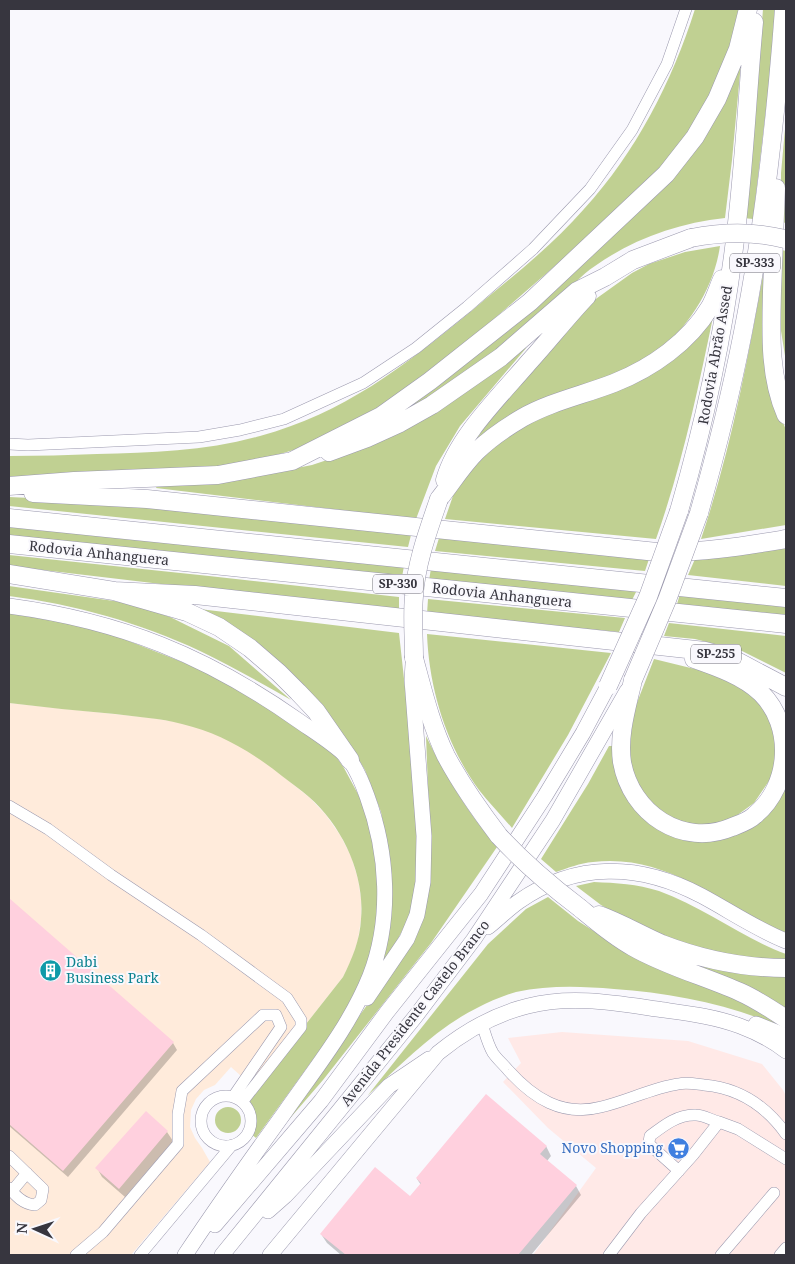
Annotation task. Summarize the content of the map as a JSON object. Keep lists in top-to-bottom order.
{
  "streets": {
    "highway": [
      "SP-333",
      "Rodovia Abrão Assed",
      "Rodovia Anhanguera",
      "SP-330",
      "SP-255"
    ],
    "main road": ["Avenida Presidente Castelo Branco"]
  },
  "crossings": [
    ["Rodovia Abrão Assed", "SP-255"],
    ["Rodovia Abrão Assed", "Avenida Presidente Castelo Branco"]
  ],
  "places": {
    "building": ["Dabi Business Park"],
    "supermarket": ["Novo Shopping"]
  },
  "north": "left"
}
